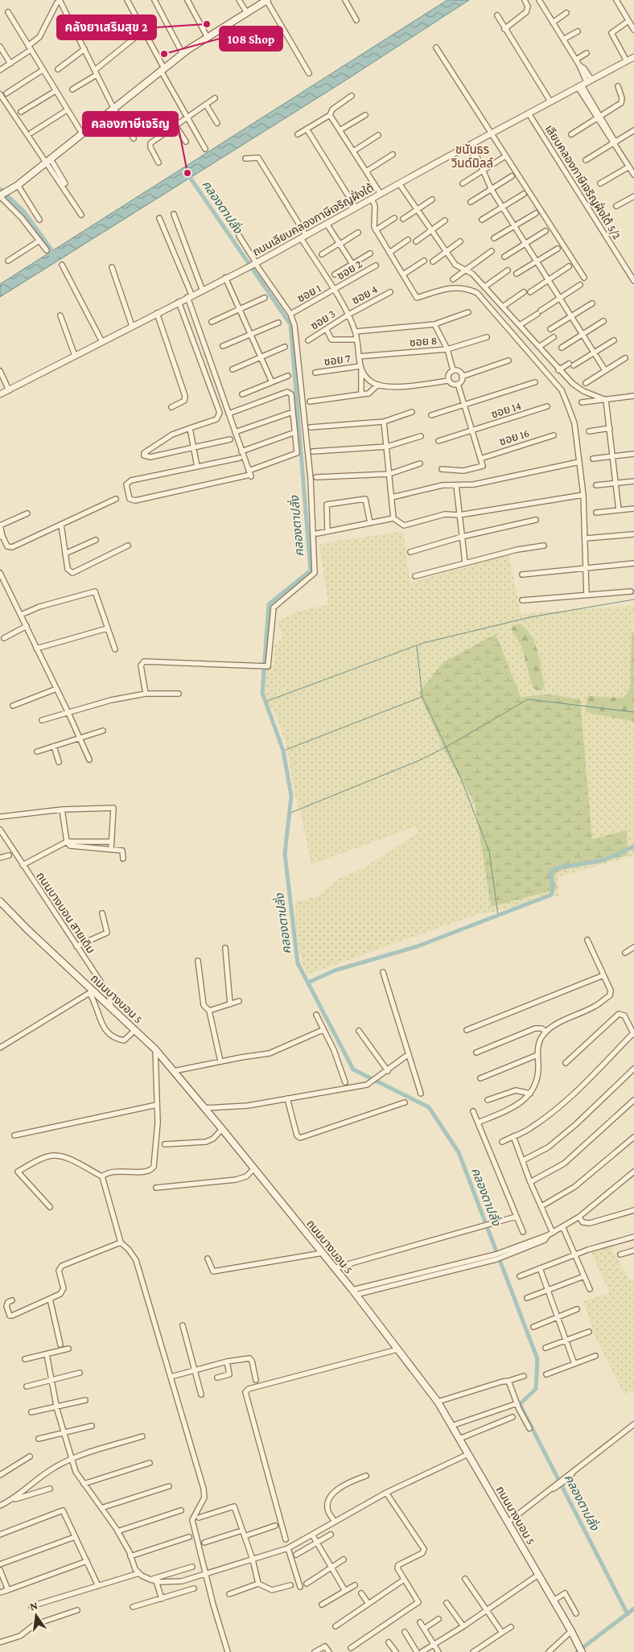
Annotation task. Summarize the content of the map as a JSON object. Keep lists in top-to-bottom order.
{
  "streets": {
    "main road": ["ถนนบางบอน 5"],
    "street": [
      "เลียบคลองภาษีเจริญฝั่งใต้ 5/2",
      "ถนนเลียบคลองภาษีเจริญฝั่งใต้",
      "ซอย 2",
      "ซอย 1",
      "ซอย 4",
      "ซอย 3",
      "ซอย 8",
      "ซอย 7",
      "ซอย 14",
      "ซอย 16",
      "ถนนบางบอน สายเดิม"
    ]
  },
  "crossings": [
    ["เลียบคลองภาษีเจริญฝั่งใต้ 5/2", "ถนนเลียบคลองภาษีเจริญฝั่งใต้"],
    ["ซอย 2", "ซอย 1"],
    ["ซอย 4", "ซอย 3"],
    ["ถนนบางบอน สายเดิม", "ถนนบางบอน 5"]
  ],
  "districts": ["ชนันธร วินด์มิลล์"],
  "water": ["คลองตาปลั่ง"],
  "places": ["คลังยาเสริมสุข 2", "108 Shop", "คลองภาษีเจริญ"],
  "north": "top"
}
